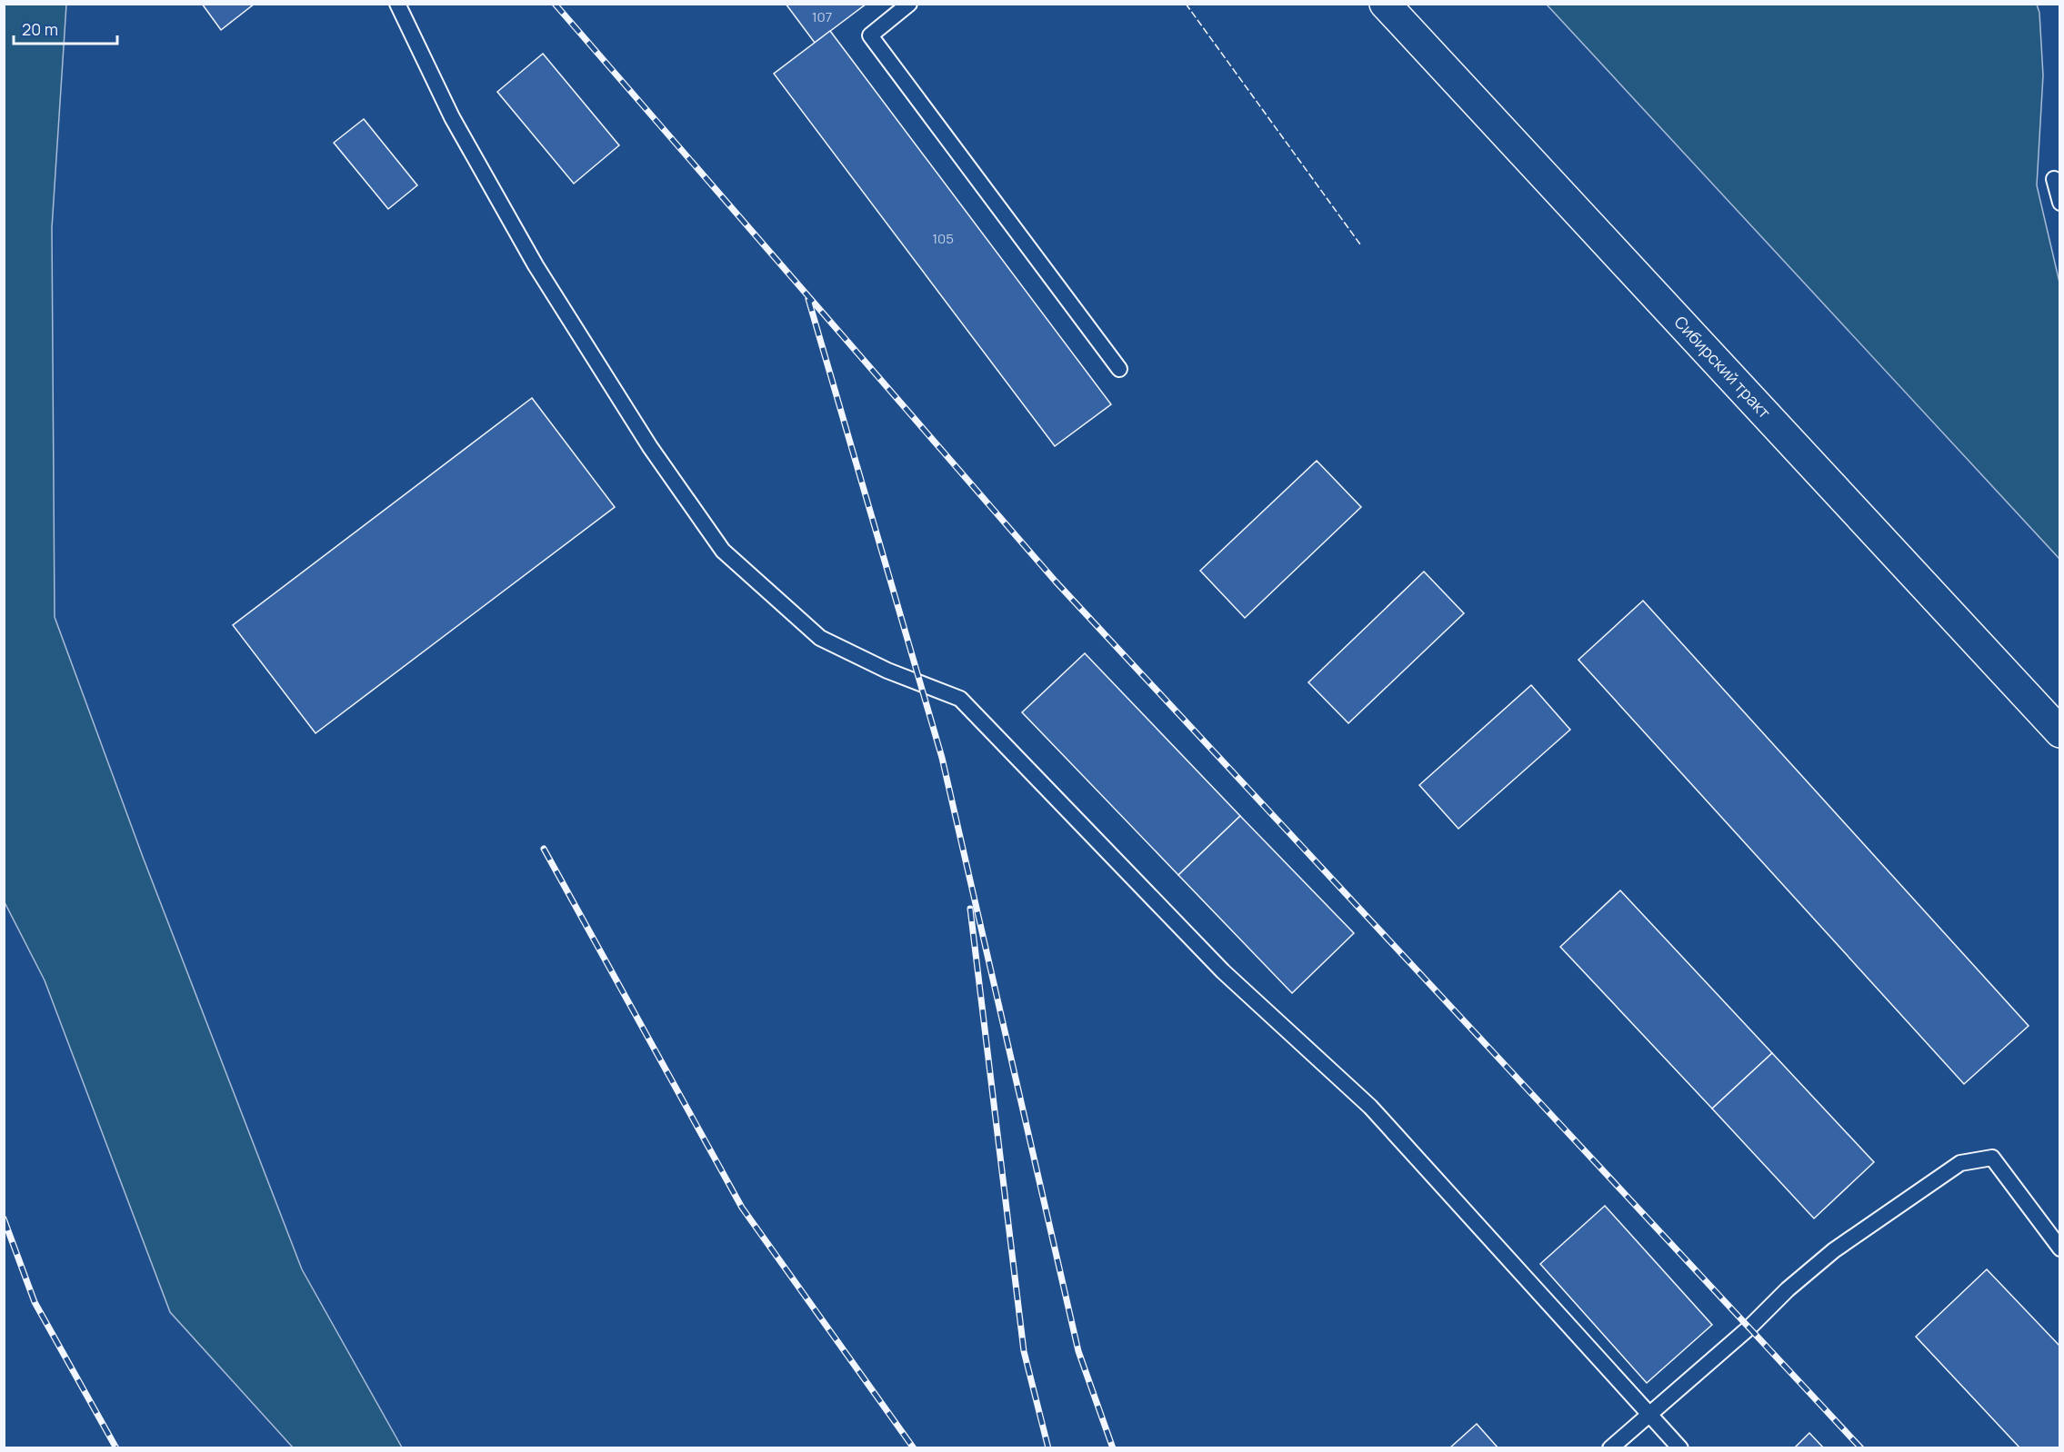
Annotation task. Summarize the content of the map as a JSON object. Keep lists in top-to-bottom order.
{
  "streets": {
    "main road": ["Сибирский тракт"]
  },
  "house_numbers": ["107", "105"],
  "scale_bar": "20 m"
}
